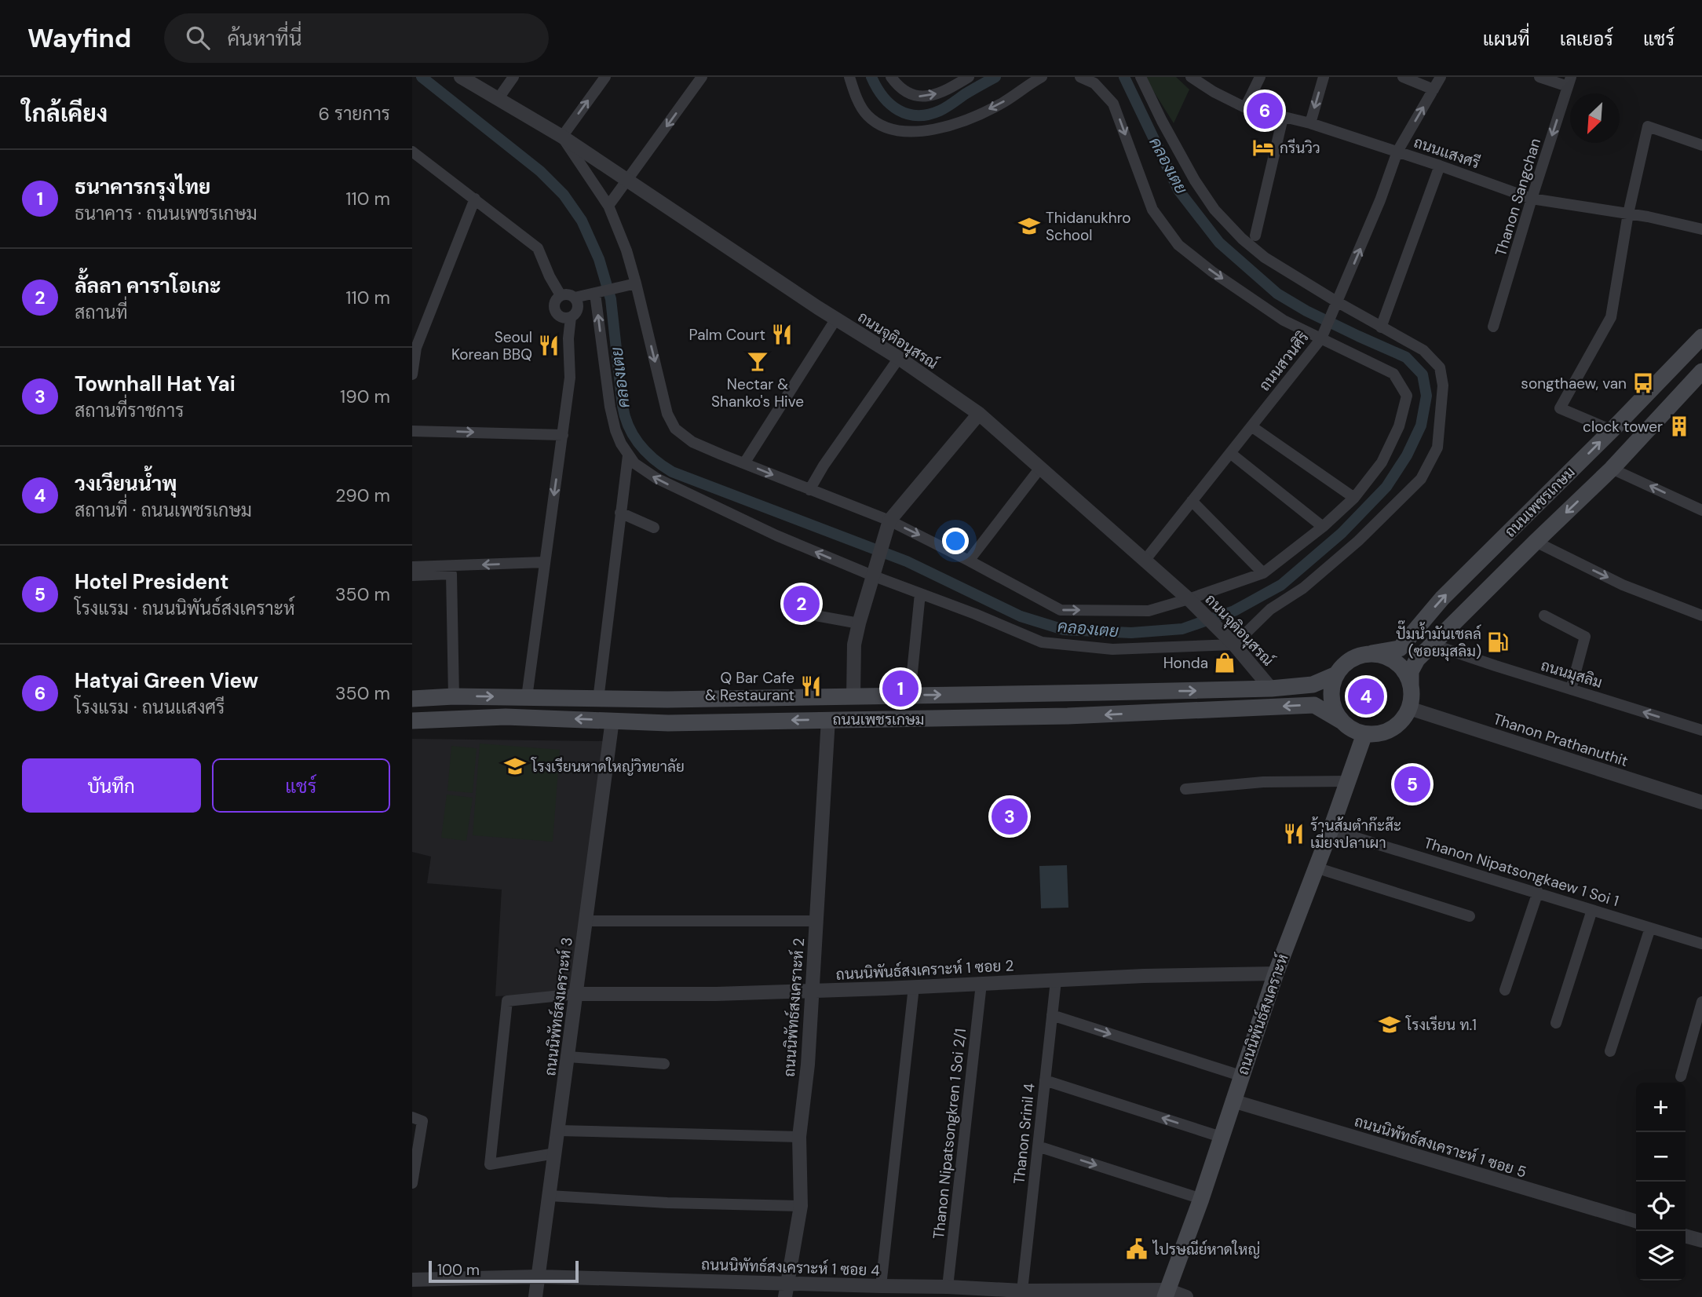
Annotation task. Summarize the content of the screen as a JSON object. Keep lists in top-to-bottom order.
{
  "streets": {
    "main road": ["ถนนเพชรเกษม", "ถนนนิพันธ์สงเคราะห์"],
    "street": [
      "ถนนเเสงศรี",
      "Thanon Sangchan",
      "ถนนจุติอนุสรณ์",
      "ถนนสวนศิริ",
      "ถนนมุสลิม",
      "Thanon Prathanuthit",
      "Thanon Nipatsongkaew 1 Soi 1",
      "ถนนนิพันธ์สงเคราะห์ 1 ซอย 2",
      "ถนนนิพัทธ์สงเคราะห์ 3",
      "ถนนนิพัทธ์สงเคราะห์ 2",
      "Thanon Nipatsongkren 1 Soi 2/1",
      "Thanon Srinil 4",
      "ถนนนิพัทธ์สงเคราะห์ 1 ซอย 5",
      "ถนนนิพัทธ์สงเคราะห์ 1 ซอย 4"
    ]
  },
  "crossings": [
    ["ถนนเเสงศรี", "Thanon Sangchan"],
    ["ถนนเเสงศรี", "ถนนสวนศิริ"],
    ["ถนนจุติอนุสรณ์", "ถนนสวนศิริ"],
    ["ถนนจุติอนุสรณ์", "ถนนเพชรเกษม"],
    ["ถนนเพชรเกษม", "ถนนมุสลิม"],
    ["ถนนเพชรเกษม", "Thanon Prathanuthit"],
    ["ถนนเพชรเกษม", "ถนนนิพัทธ์สงเคราะห์ 3"],
    ["ถนนเพชรเกษม", "ถนนนิพัทธ์สงเคราะห์ 2"],
    ["ถนนเพชรเกษม", "ถนนนิพันธ์สงเคราะห์"],
    ["Thanon Prathanuthit", "ถนนนิพันธ์สงเคราะห์"],
    ["Thanon Nipatsongkaew 1 Soi 1", "ถนนนิพันธ์สงเคราะห์"],
    ["ถนนนิพันธ์สงเคราะห์ 1 ซอย 2", "ถนนนิพัทธ์สงเคราะห์ 3"],
    ["ถนนนิพันธ์สงเคราะห์ 1 ซอย 2", "ถนนนิพัทธ์สงเคราะห์ 2"],
    ["ถนนนิพันธ์สงเคราะห์ 1 ซอย 2", "ถนนนิพันธ์สงเคราะห์"],
    ["ถนนนิพันธ์สงเคราะห์ 1 ซอย 2", "Thanon Nipatsongkren 1 Soi 2/1"],
    ["ถนนนิพันธ์สงเคราะห์ 1 ซอย 2", "Thanon Srinil 4"],
    ["ถนนนิพัทธ์สงเคราะห์ 3", "ถนนนิพัทธ์สงเคราะห์ 1 ซอย 4"],
    ["ถนนนิพัทธ์สงเคราะห์ 2", "ถนนนิพัทธ์สงเคราะห์ 1 ซอย 4"],
    ["ถนนนิพันธ์สงเคราะห์", "ถนนนิพัทธ์สงเคราะห์ 1 ซอย 5"],
    ["ถนนนิพันธ์สงเคราะห์", "ถนนนิพัทธ์สงเคราะห์ 1 ซอย 4"],
    ["Thanon Nipatsongkren 1 Soi 2/1", "ถนนนิพัทธ์สงเคราะห์ 1 ซอย 4"],
    ["Thanon Srinil 4", "ถนนนิพัทธ์สงเคราะห์ 1 ซอย 4"]
  ],
  "one_way": ["Thanon Sangchan", "ถนนมุสลิม"],
  "water": ["คลองเตย"],
  "places": {
    "hotel": ["กรีนวิว"],
    "school or university": ["Thidanukhro School", "โรงเรียนหาดใหญ่วิทยาลัย", "โรงเรียน ท.1"],
    "restaurant": [
      "Palm Court",
      "Seoul Korean BBQ",
      "Q Bar Cafe & Restaurant",
      "ร้านส้มตำก๊ะส๊ะ เมี่ยงปลาเผา"
    ],
    "bar": ["Nectar & Shanko's Hive"],
    "bus stop": ["songthaew, van"],
    "building": ["clock tower"],
    "fuel station": ["ปั๊มน้ำมันเชลล์ (ซอยมุสลิม)"],
    "shop": ["Honda"],
    "public building": ["ไปรษณีย์หาดใหญ่"]
  },
  "scale_bar": "100 m",
  "north": "bottom left",
  "page": {
    "header": "Wayfind",
    "search": "ค้นหาที่นี่",
    "nav": ["แผนที่", "เลเยอร์", "แชร์"],
    "heading": ["ใกล้เคียง", "6 รายการ"],
    "pins": [
      "6",
      "2",
      "1",
      "4",
      "5",
      "3"
    ],
    "list": [
      {
        "mark": "1",
        "name": "ธนาคารกรุงไทย",
        "note": "ธนาคาร · ถนนเพชรเกษม",
        "value": "110 m"
      },
      {
        "mark": "2",
        "name": "ลั้ลลา คาราโอเกะ",
        "note": "สถานที่",
        "value": "110 m"
      },
      {
        "mark": "3",
        "name": "Townhall Hat Yai",
        "note": "สถานที่ราชการ",
        "value": "190 m"
      },
      {
        "mark": "4",
        "name": "วงเวียนน้ำพุ",
        "note": "สถานที่ · ถนนเพชรเกษม",
        "value": "290 m"
      },
      {
        "mark": "5",
        "name": "Hotel President",
        "note": "โรงแรม · ถนนนิพันธ์สงเคราะห์",
        "value": "350 m"
      },
      {
        "mark": "6",
        "name": "Hatyai Green View",
        "note": "โรงแรม · ถนนเเสงศรี",
        "value": "350 m"
      }
    ],
    "buttons": ["บันทึก", "แชร์"],
    "map_buttons": ["+", "−"],
    "scale": "100 m"
  }
}
